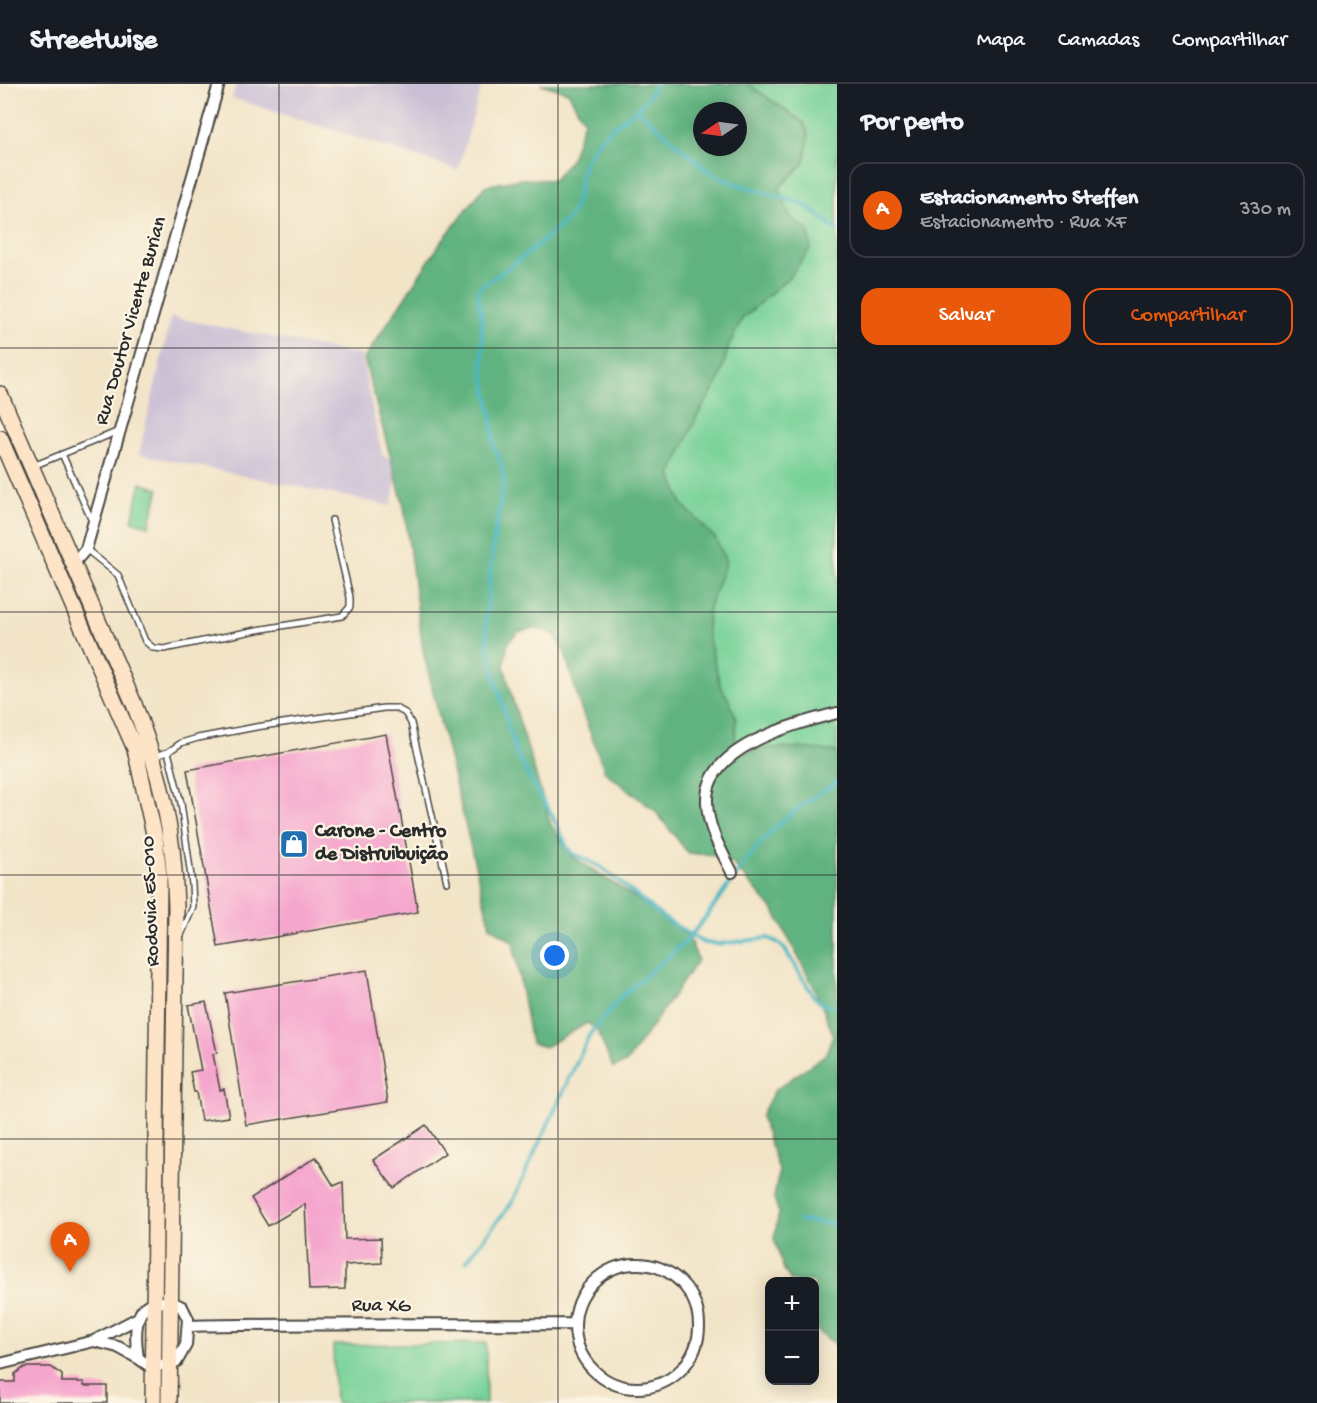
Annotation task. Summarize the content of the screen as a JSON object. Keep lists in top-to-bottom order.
{
  "streets": {
    "main road": ["Rodovia ES-010"],
    "street": ["Rua Doutor Vicente Burian", "Rua XG"]
  },
  "crossings": [
    ["Rua Doutor Vicente Burian", "Rodovia ES-010"]
  ],
  "places": {
    "shop": ["Carone - Centro de Distruibuição"]
  },
  "north": "left",
  "page": {
    "header": "Streetwise",
    "nav": ["Mapa", "Camadas", "Compartilhar"],
    "heading": "Por perto",
    "list": [
      {
        "mark": "A",
        "name": "Estacionamento Steffen",
        "note": "Estacionamento · Rua XF",
        "value": "330 m"
      }
    ],
    "buttons": ["Salvar", "Compartilhar"],
    "pins": "A",
    "map_buttons": ["+", "−"]
  }
}
